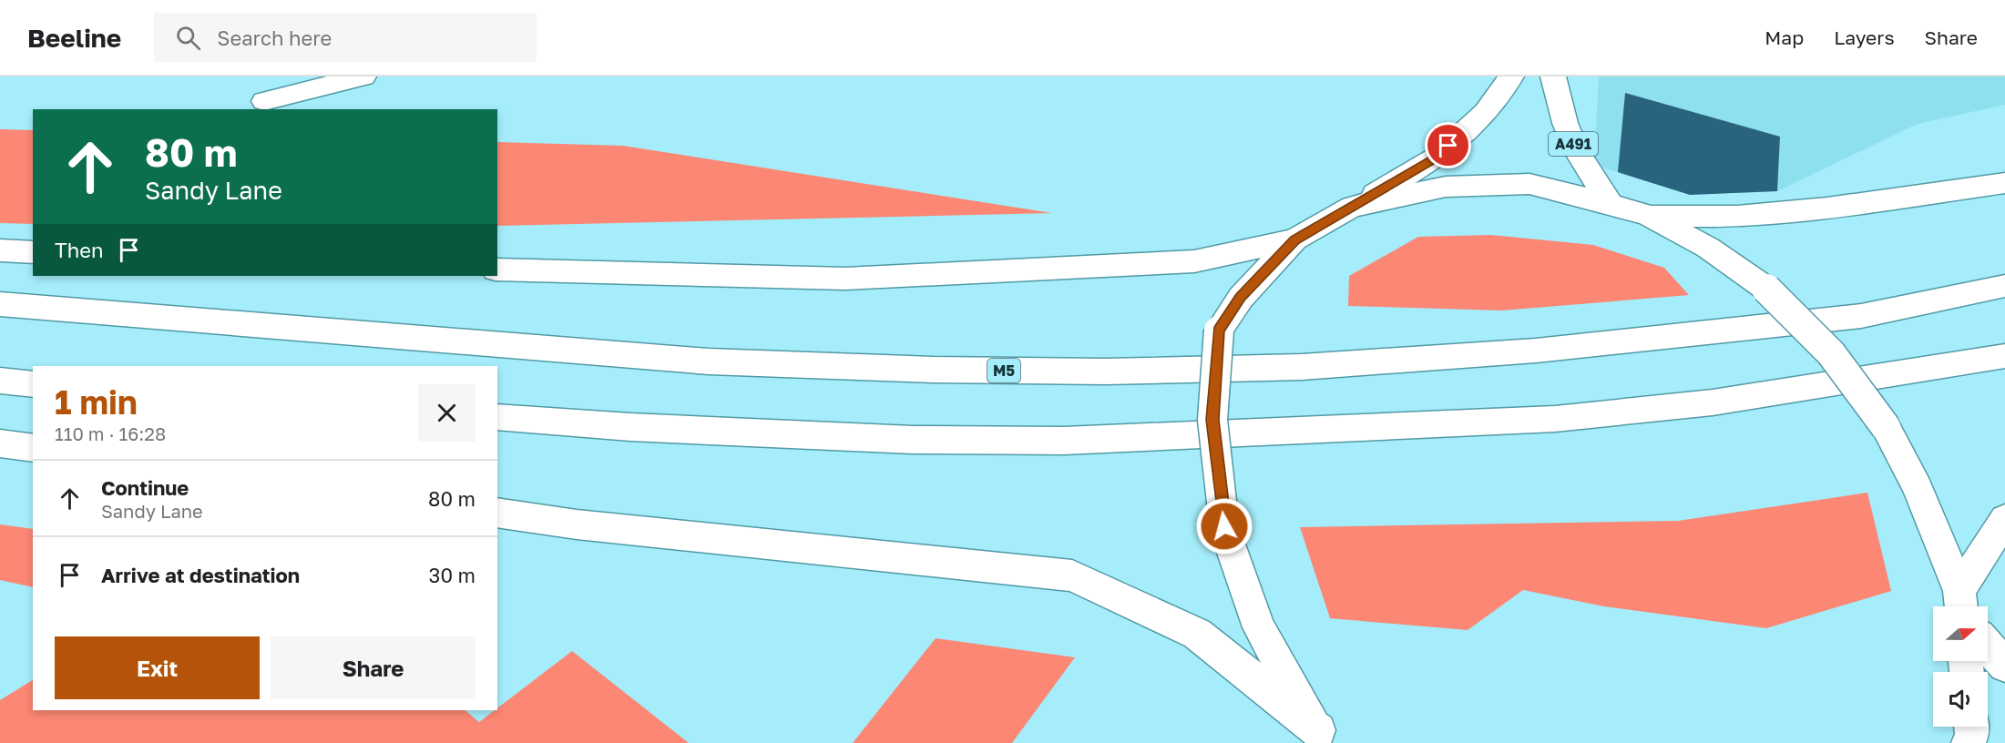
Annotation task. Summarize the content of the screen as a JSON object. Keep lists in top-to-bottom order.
{
  "streets": {
    "main road": ["A491", "M5"]
  },
  "north": "right",
  "page": {
    "header": "Beeline",
    "search": "Search here",
    "nav": ["Map", "Layers", "Share"],
    "turn": ["80 m", "Sandy Lane"],
    "then": "Then",
    "heading": ["1 min", "110 m · 16:28"],
    "list": [
      {
        "name": "Continue",
        "note": "Sandy Lane",
        "value": "80 m"
      },
      {
        "name": "Arrive at destination",
        "value": "30 m"
      }
    ],
    "buttons": ["Exit", "Share"]
  }
}
